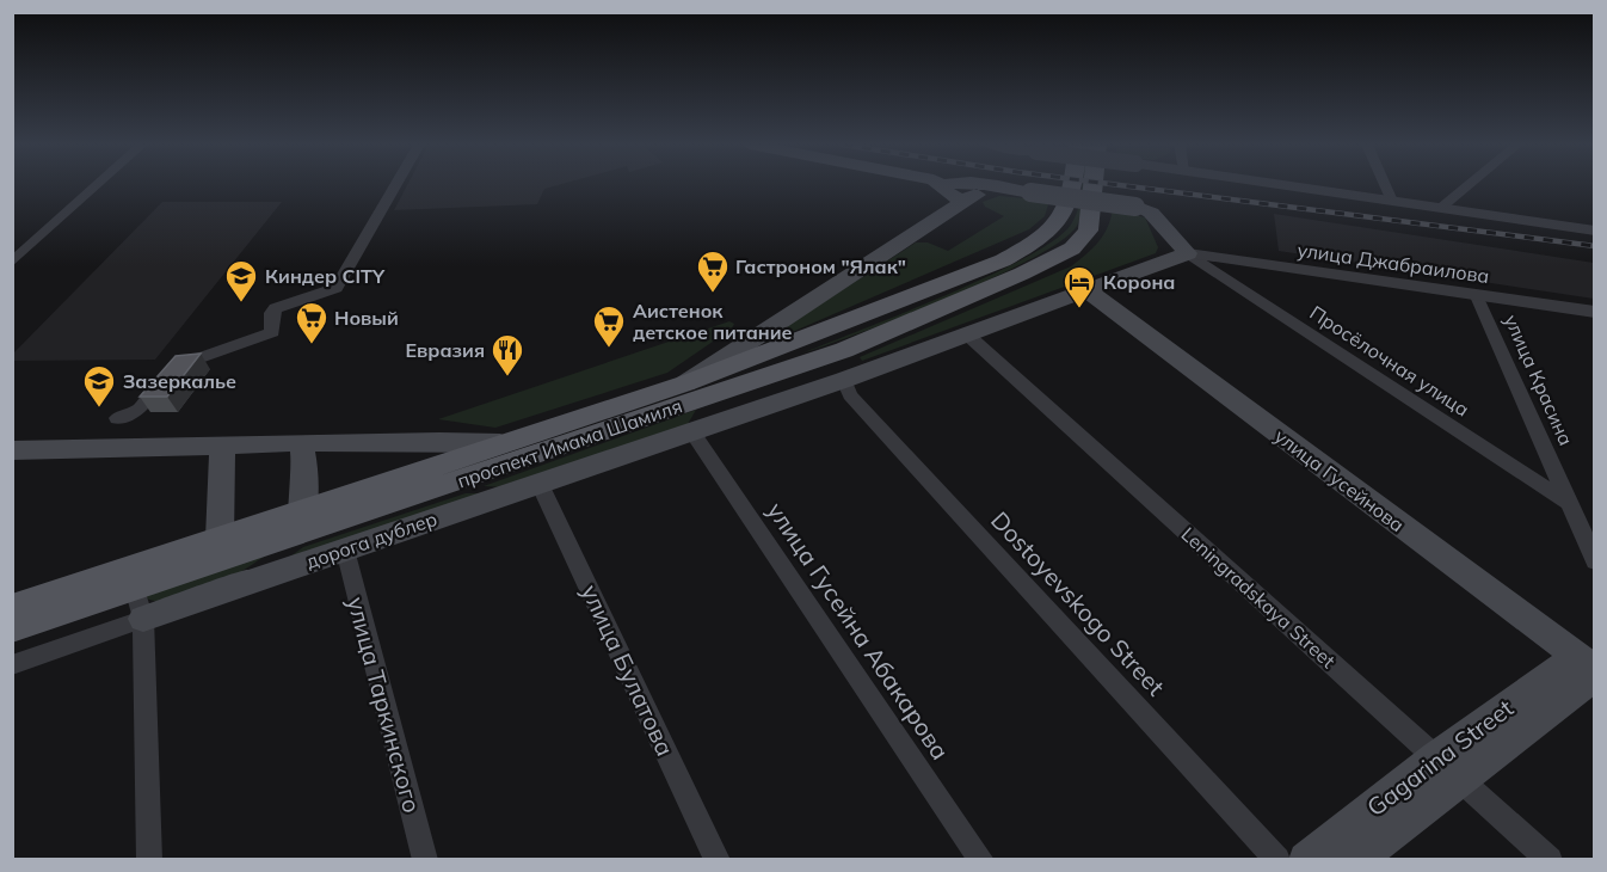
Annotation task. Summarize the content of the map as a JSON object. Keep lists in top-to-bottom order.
{
  "streets": {
    "main road": [
      "проспект Имама Шамиля",
      "улица Гусейнова",
      "дорога дублер",
      "Gagarina Street"
    ],
    "street": [
      "улица Джабраилова",
      "Просёлочная улица",
      "улица Красина",
      "Leningradskaya Street",
      "Dostoyevskogo Street",
      "улица Гусейна Абакарова",
      "улица Булатова",
      "улица Таркинского"
    ]
  },
  "crossings": [
    ["улица Джабраилова", "Просёлочная улица"],
    ["улица Джабраилова", "улица Красина"],
    ["улица Джабраилова", "проспект Имама Шамиля"],
    ["Просёлочная улица", "улица Красина"],
    ["Просёлочная улица", "проспект Имама Шамиля"],
    ["проспект Имама Шамиля", "улица Гусейнова"],
    ["проспект Имама Шамиля", "дорога дублер"],
    ["проспект Имама Шамиля", "Leningradskaya Street"],
    ["проспект Имама Шамиля", "Dostoyevskogo Street"],
    ["проспект Имама Шамиля", "улица Гусейна Абакарова"],
    ["проспект Имама Шамиля", "улица Булатова"],
    ["улица Гусейнова", "Gagarina Street"],
    ["дорога дублер", "улица Булатова"],
    ["дорога дублер", "улица Таркинского"],
    ["Leningradskaya Street", "Gagarina Street"]
  ],
  "places": {
    "supermarket": ["Гастроном \"Ялак\"", "Новый", "Аистенок детское питание"],
    "school or university": ["Киндер CITY", "Зазеркалье"],
    "hotel": ["Корона"],
    "restaurant": ["Евразия"]
  }
}
